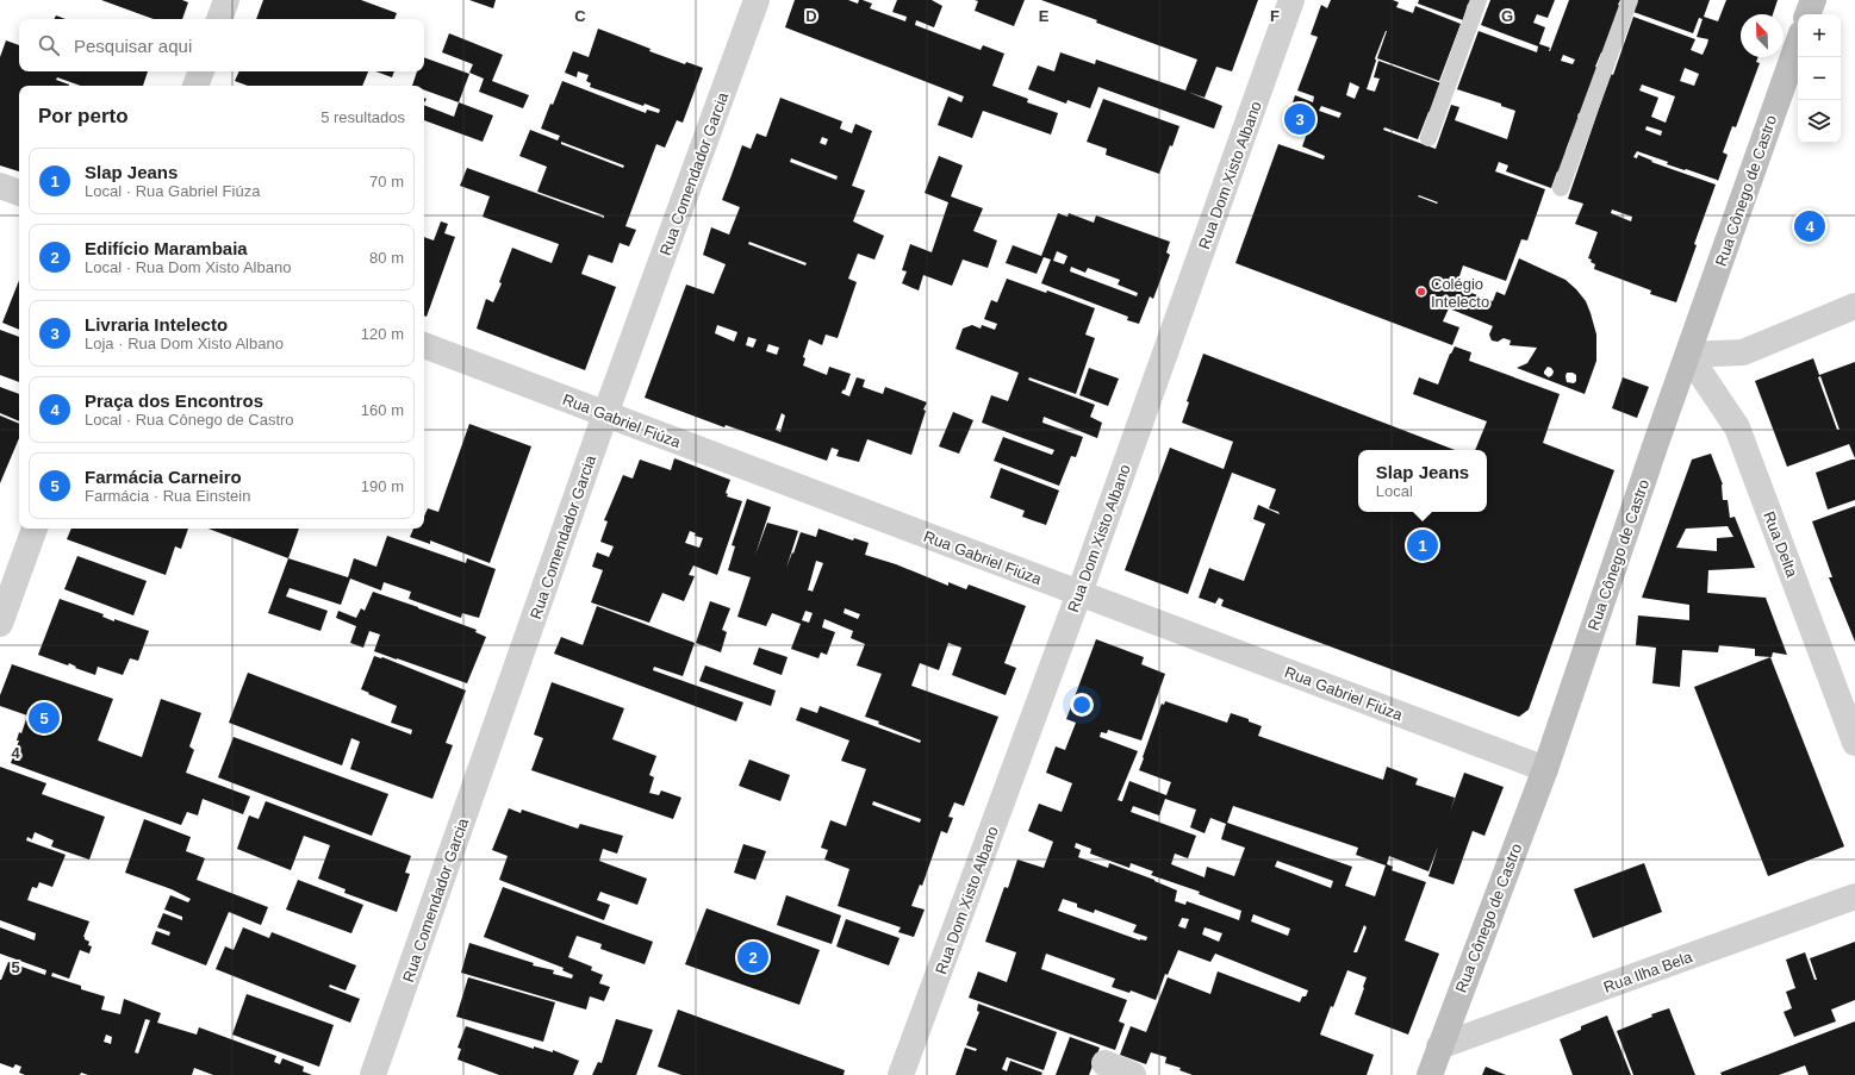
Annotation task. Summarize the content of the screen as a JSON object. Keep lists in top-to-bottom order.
{
  "streets": {
    "main road": ["Rua Cônego de Castro"],
    "street": [
      "Rua Comendador Garcia",
      "Rua Dom Xisto Albano",
      "Rua Gabriel Fiúza",
      "Rua Delta",
      "Rua Ilha Bela"
    ]
  },
  "crossings": [
    ["Rua Comendador Garcia", "Rua Gabriel Fiúza"],
    ["Rua Dom Xisto Albano", "Rua Gabriel Fiúza"],
    ["Rua Cônego de Castro", "Rua Gabriel Fiúza"],
    ["Rua Cônego de Castro", "Rua Delta"],
    ["Rua Cônego de Castro", "Rua Ilha Bela"]
  ],
  "places": ["Colégio Intelecto"],
  "north": "top left",
  "page": {
    "map_buttons": ["+", "−"],
    "search": "Pesquisar aqui",
    "heading": ["Por perto", "5 resultados"],
    "pins": [
      "3",
      "4",
      "1",
      "5",
      "2"
    ],
    "list": [
      {
        "mark": "1",
        "name": "Slap Jeans",
        "note": "Local · Rua Gabriel Fiúza",
        "value": "70 m"
      },
      {
        "mark": "2",
        "name": "Edifício Marambaia",
        "note": "Local · Rua Dom Xisto Albano",
        "value": "80 m"
      },
      {
        "mark": "3",
        "name": "Livraria Intelecto",
        "note": "Loja · Rua Dom Xisto Albano",
        "value": "120 m"
      },
      {
        "mark": "4",
        "name": "Praça dos Encontros",
        "note": "Local · Rua Cônego de Castro",
        "value": "160 m"
      },
      {
        "mark": "5",
        "name": "Farmácia Carneiro",
        "note": "Farmácia · Rua Einstein",
        "value": "190 m"
      }
    ],
    "popup": ["Slap Jeans", "Local"]
  },
  "grid": {
    "columns": [
      "C",
      "D",
      "E",
      "F",
      "G"
    ],
    "rows": ["4", "5"]
  }
}
